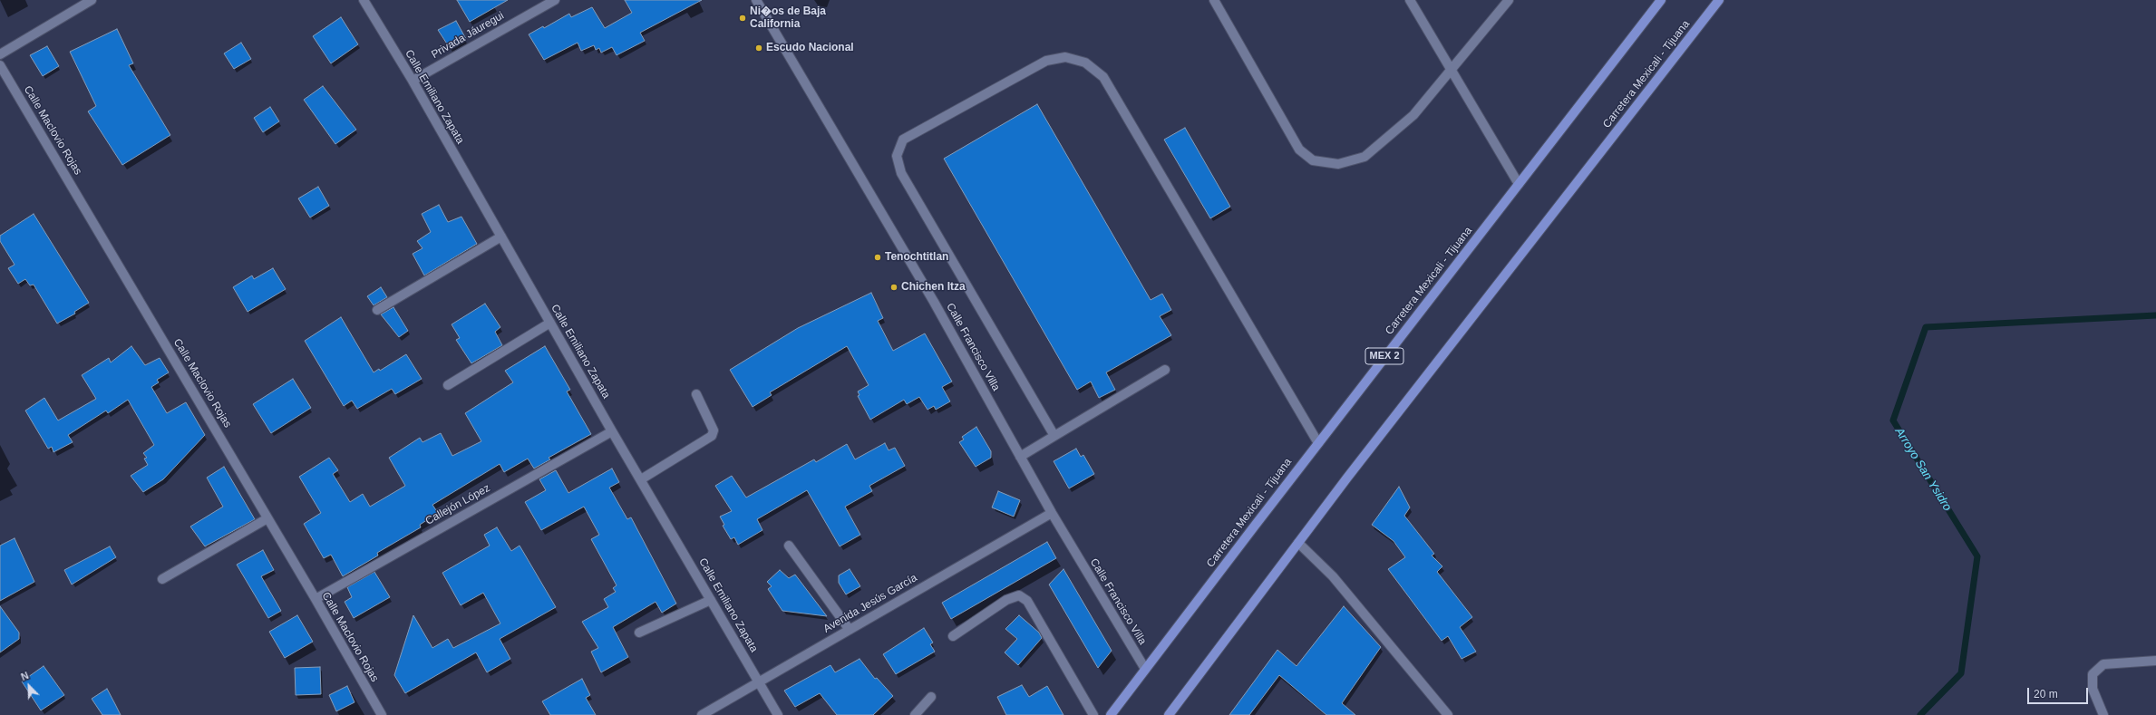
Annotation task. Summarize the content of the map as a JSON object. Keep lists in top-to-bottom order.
{
  "streets": {
    "main road": ["Carretera Mexicali - Tijuana", "MEX 2"],
    "street": [
      "Privada Jáuregui",
      "Calle Emiliano Zapata",
      "Calle Maclovio Rojas",
      "Calle Francisco Villa",
      "Callejón López",
      "Avenida Jesús García"
    ]
  },
  "crossings": [
    ["Privada Jáuregui", "Calle Emiliano Zapata"],
    ["Carretera Mexicali - Tijuana", "Calle Francisco Villa"],
    ["Calle Emiliano Zapata", "Callejón López"],
    ["Calle Emiliano Zapata", "Avenida Jesús García"],
    ["Calle Maclovio Rojas", "Callejón López"],
    ["Calle Francisco Villa", "Avenida Jesús García"]
  ],
  "water": ["Arroyo San Ysidro"],
  "places": [
    "Ni�os de Baja California",
    "Escudo Nacional",
    "Tenochtitlan",
    "Chichen Itza"
  ],
  "scale_bar": "20 m",
  "north": "top left"
}
